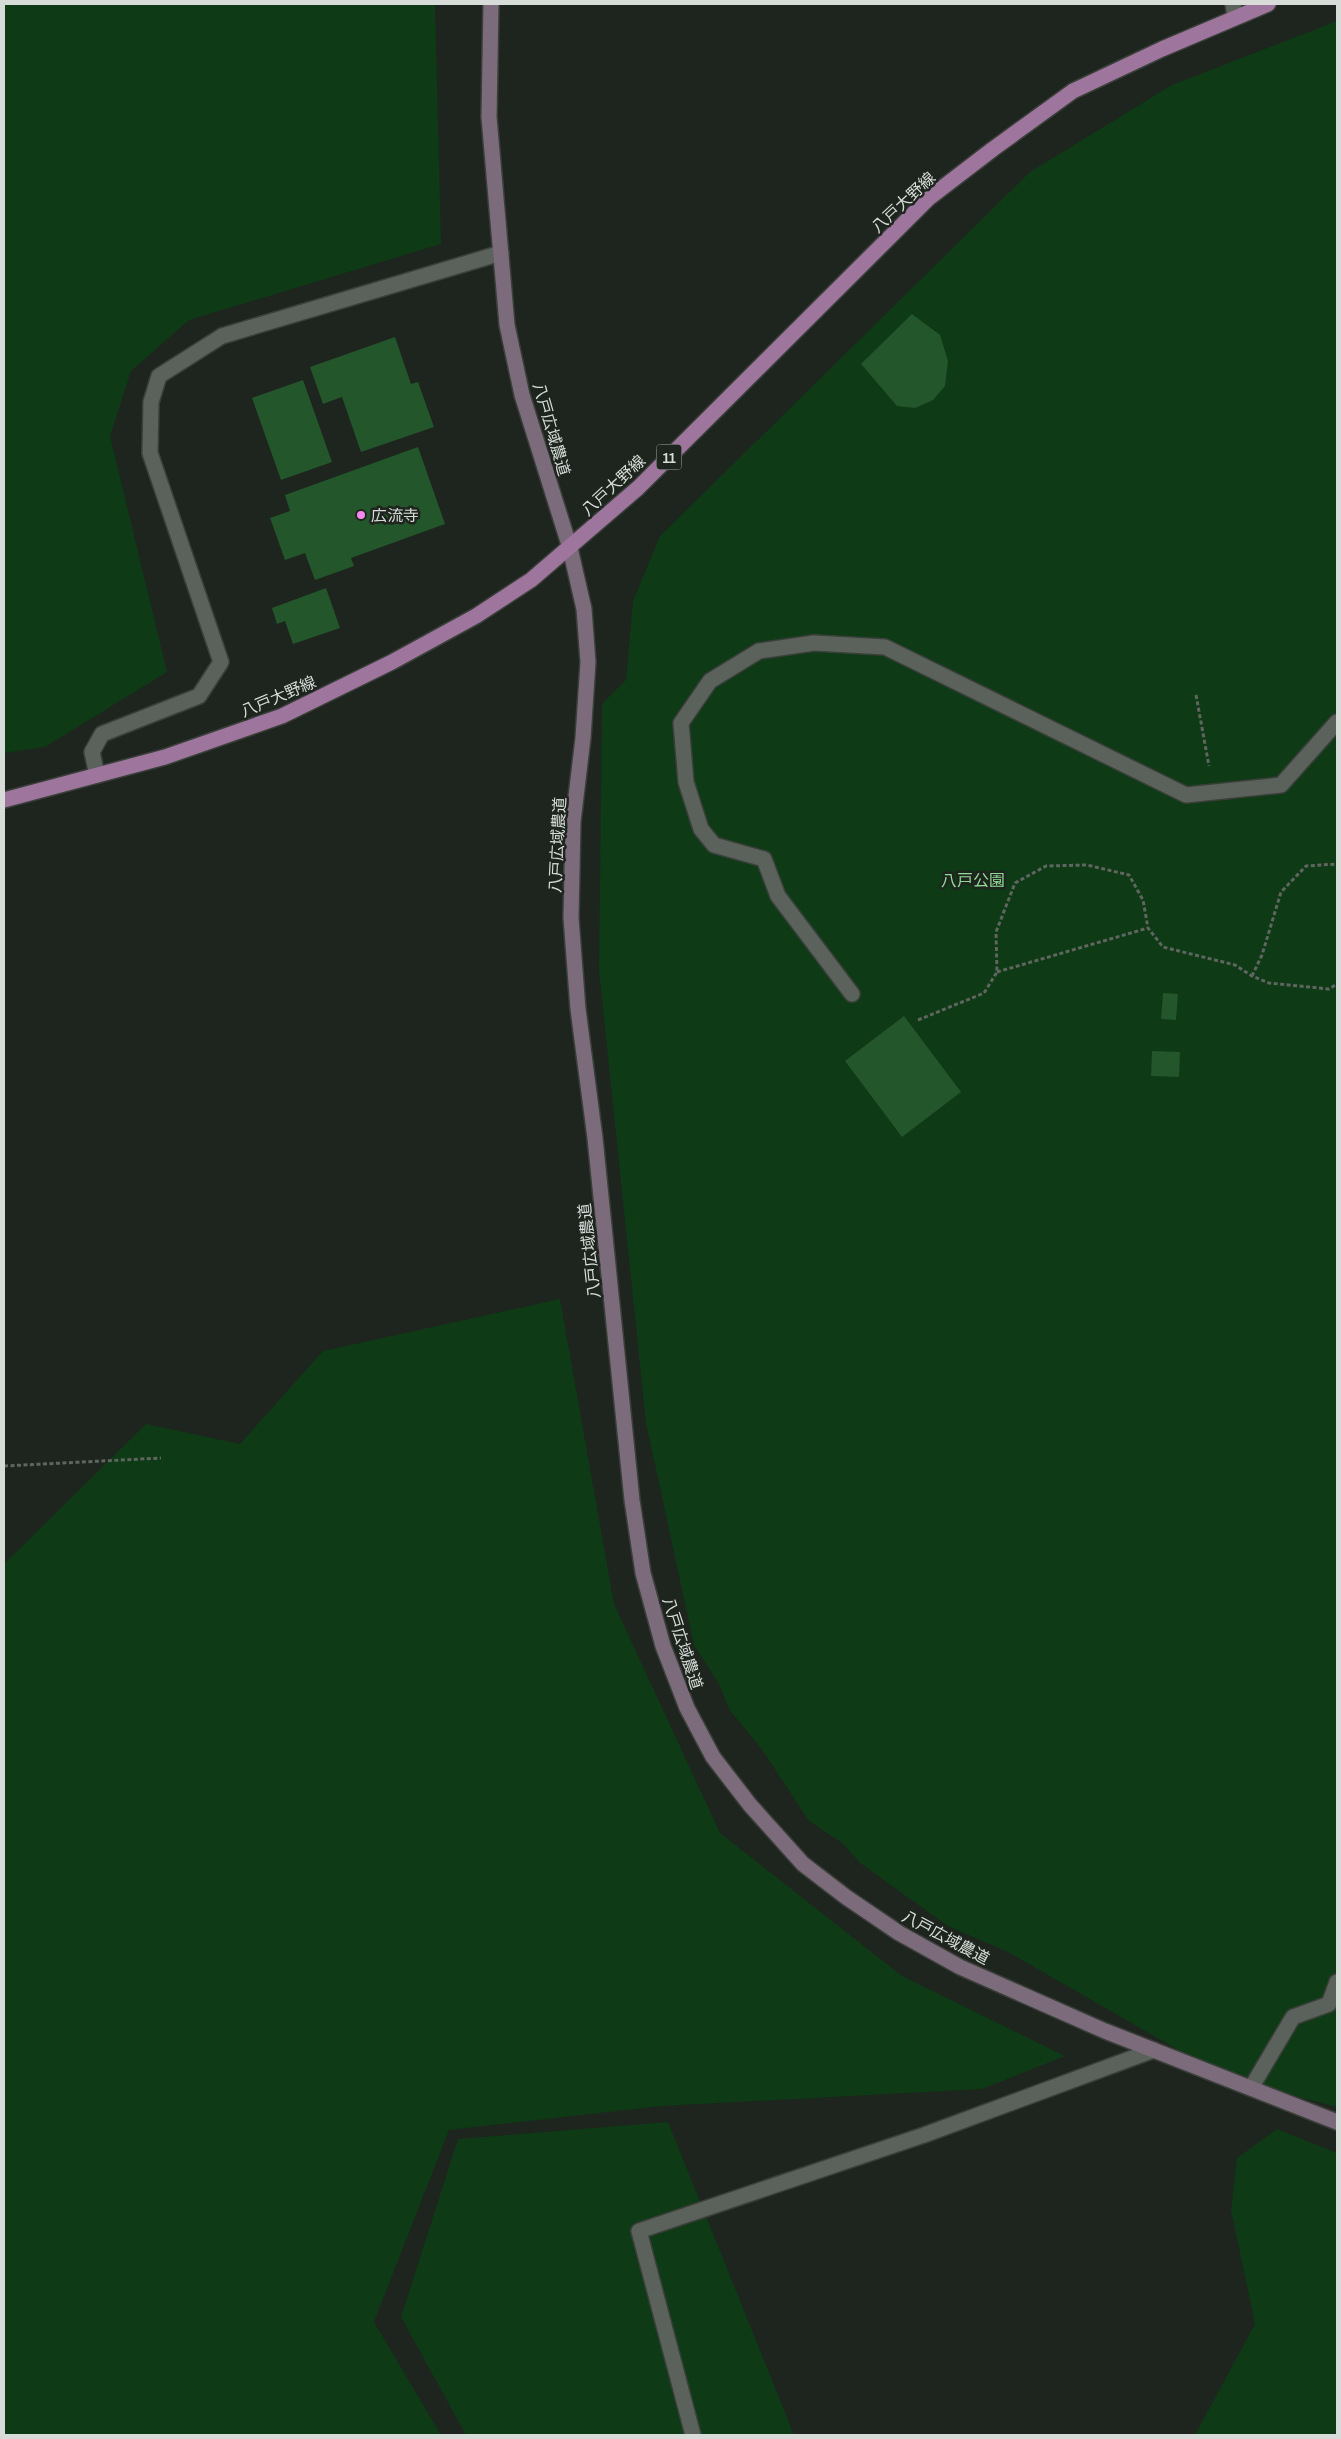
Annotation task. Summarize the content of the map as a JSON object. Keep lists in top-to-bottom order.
{
  "streets": {
    "main road": ["八戸大野線", "11"],
    "street": ["八戸広域農道"]
  },
  "crossings": [
    ["八戸大野線", "八戸広域農道"]
  ],
  "parks": ["八戸公園"],
  "places": ["広流寺"]
}
